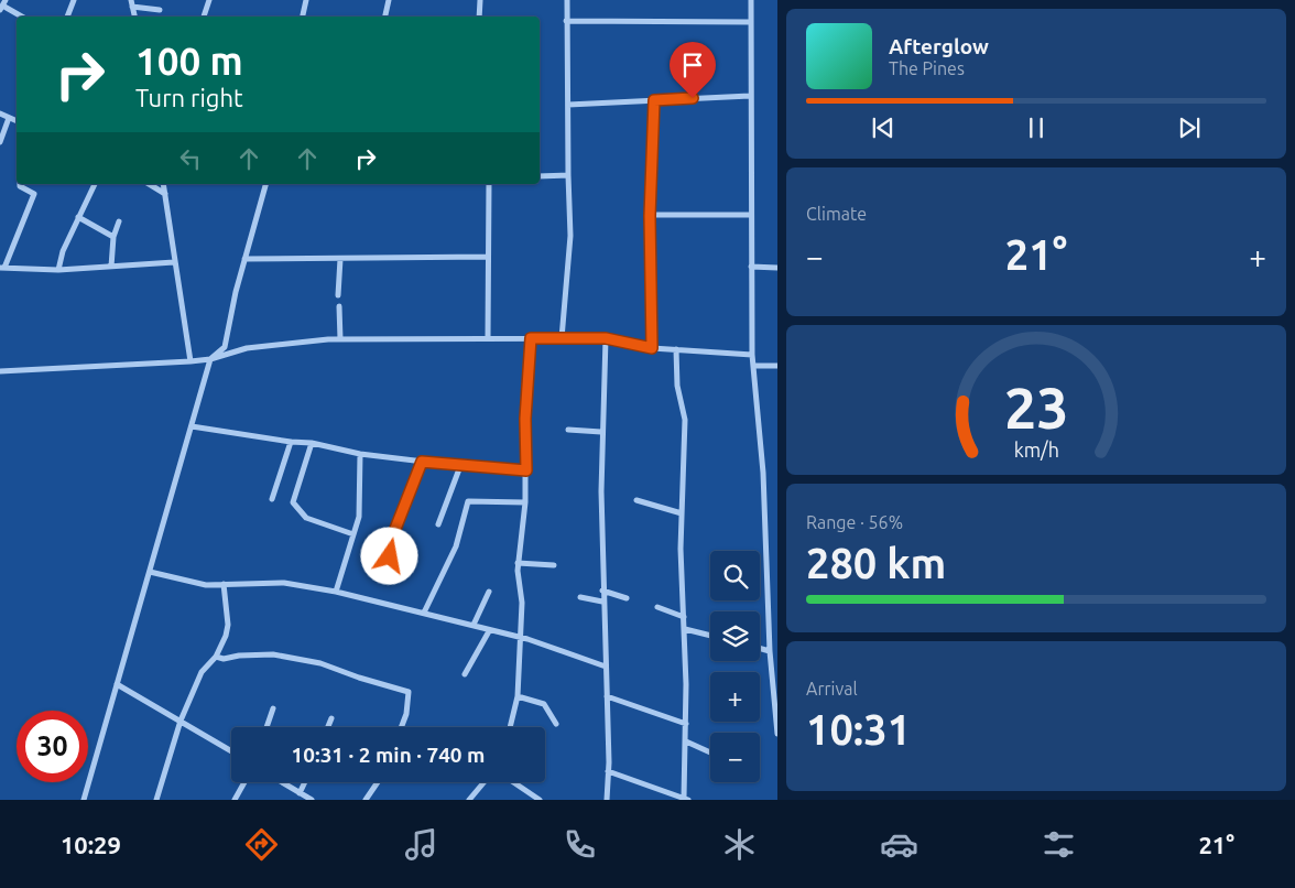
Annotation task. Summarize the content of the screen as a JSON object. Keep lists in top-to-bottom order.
{
  "page": {
    "turn": ["100 m", "Turn right"],
    "song": ["Afterglow", "The Pines"],
    "tile": [
      "Climate",
      ["Range · 56%", "280 km"],
      ["Arrival", "10:31"]
    ],
    "heat": ["−", "21°", "+"],
    "map_buttons": ["+", "−"],
    "limit": "30",
    "trip": "10:31 · 2 min · 740 m",
    "tabs": ["10:29", "21°"],
    "gauge": ["23", "km/h"]
  }
}
